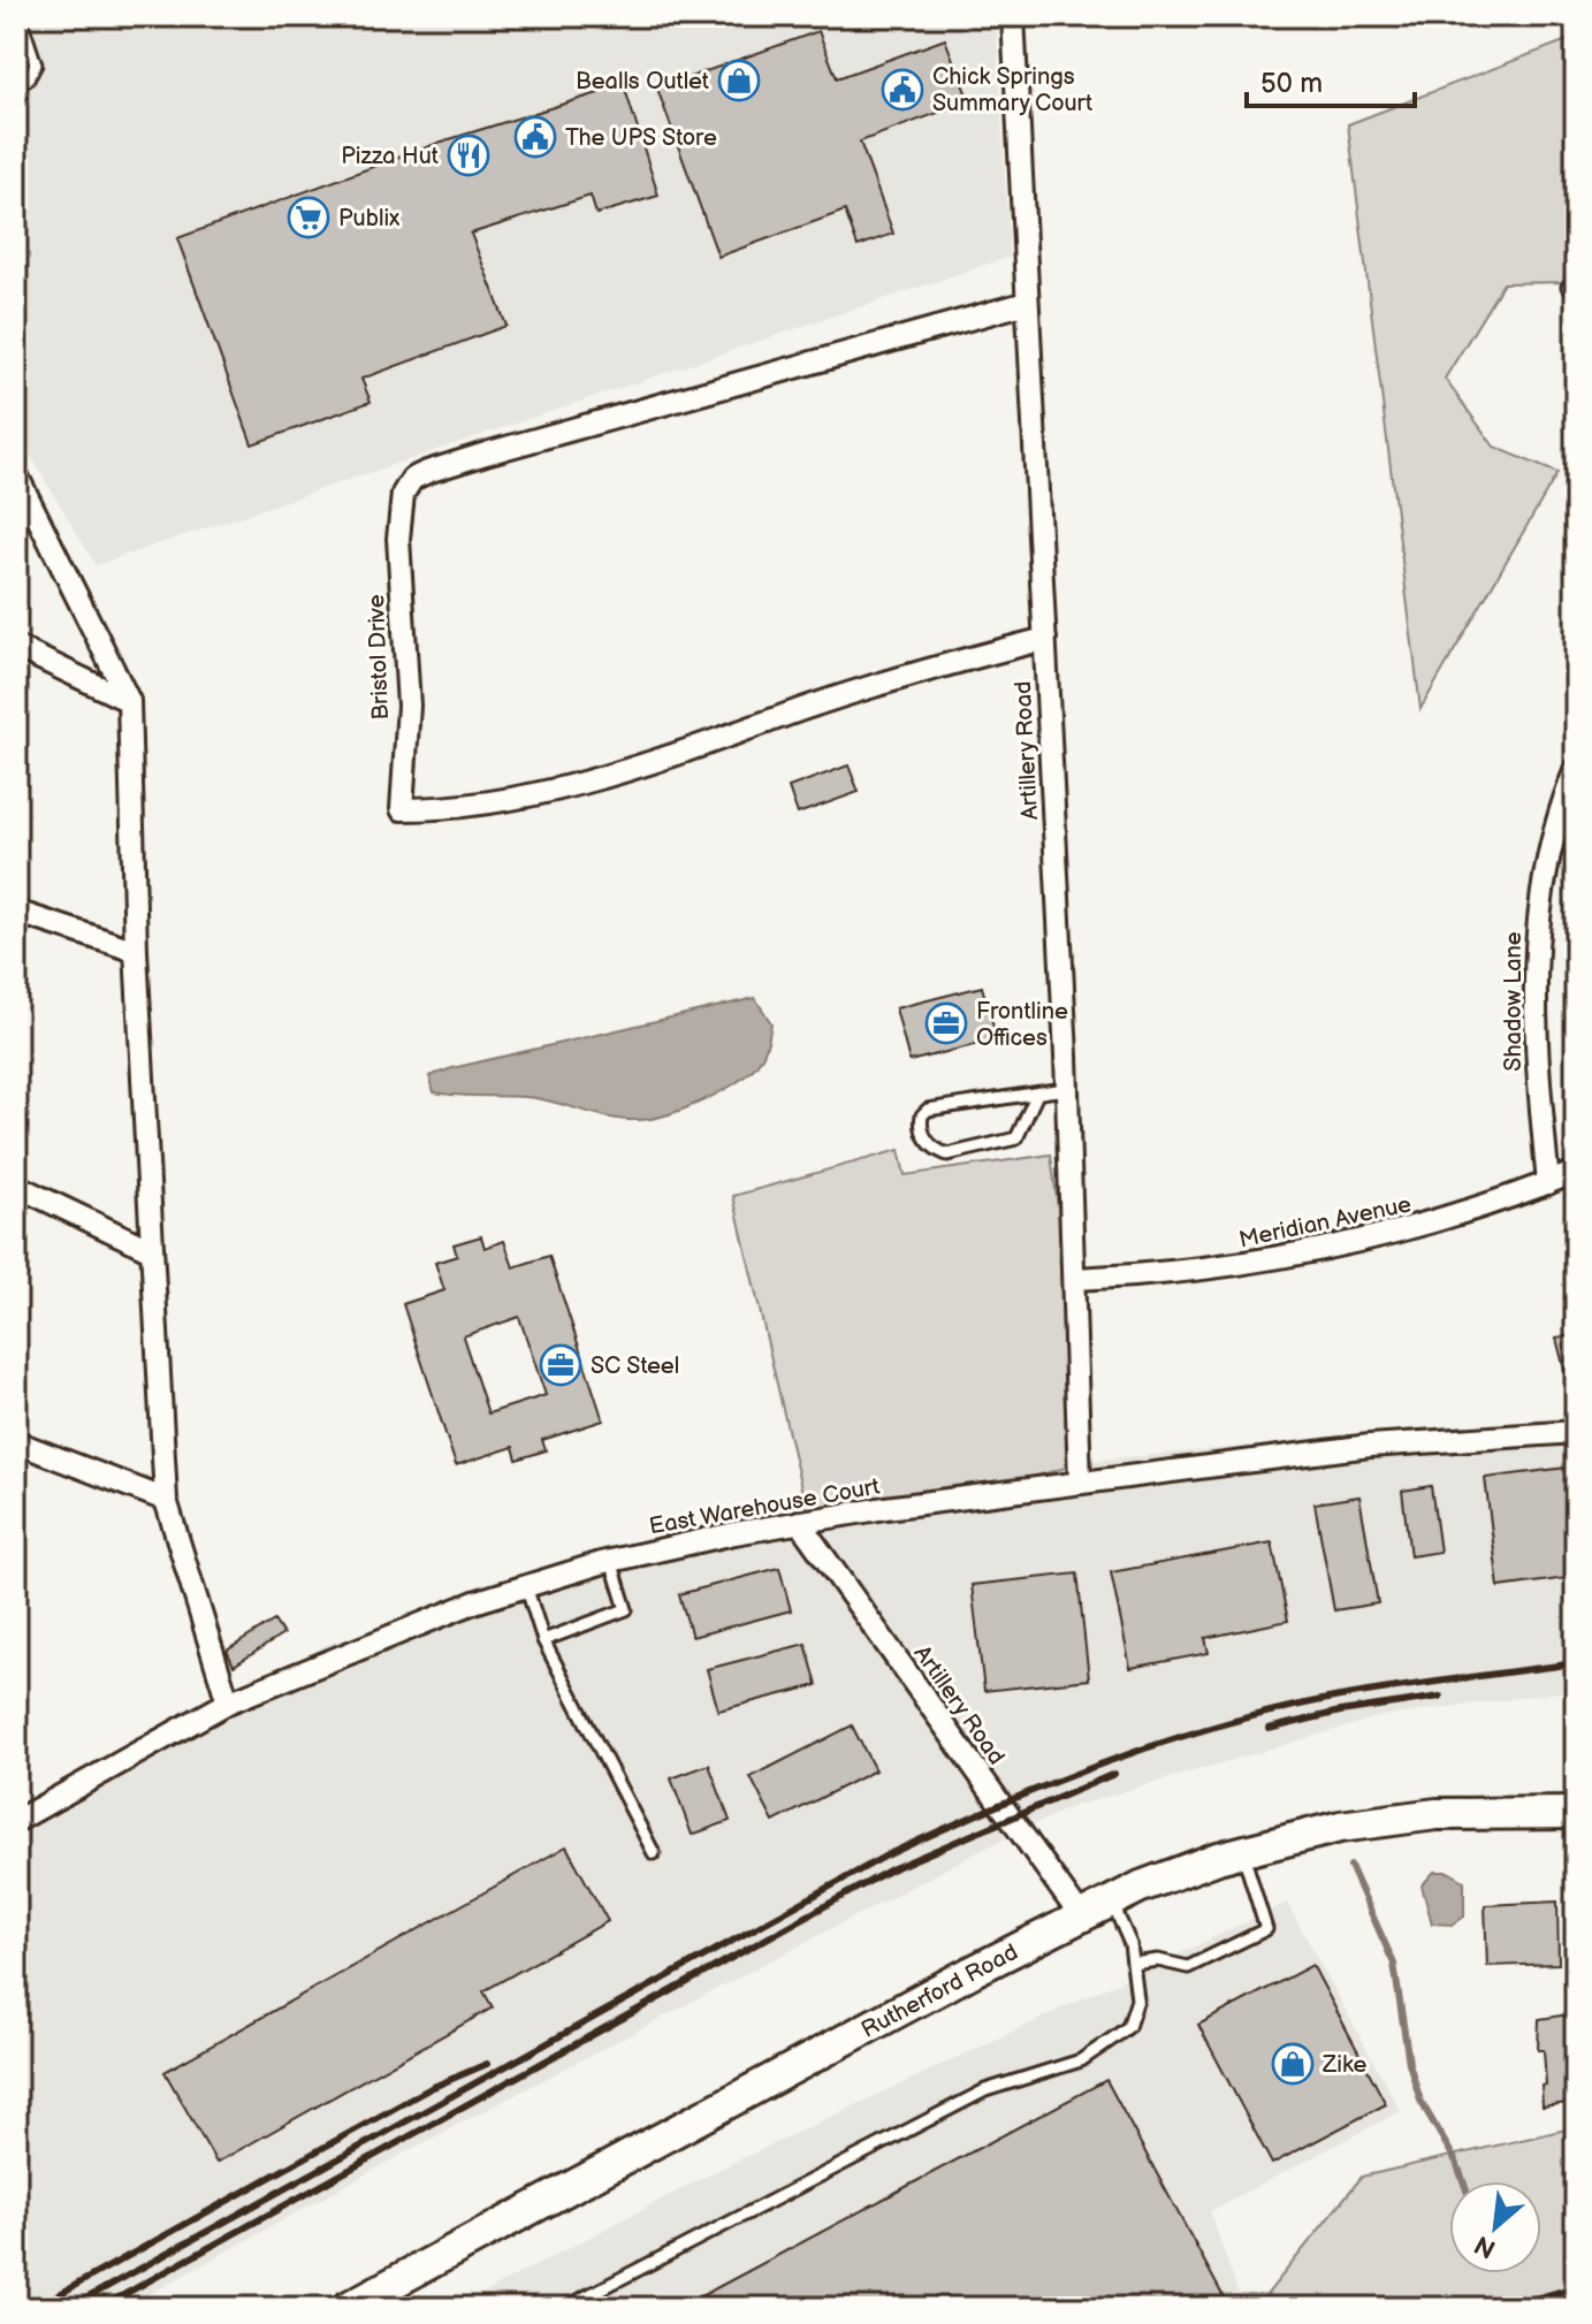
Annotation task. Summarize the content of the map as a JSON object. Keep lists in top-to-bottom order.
{
  "streets": {
    "street": [
      "Bristol Drive",
      "Artillery Road",
      "Shadow Lane",
      "Meridian Avenue",
      "East Warehouse Court",
      "Rutherford Road"
    ]
  },
  "crossings": [
    ["Bristol Drive", "Artillery Road"],
    ["Artillery Road", "Meridian Avenue"],
    ["Artillery Road", "East Warehouse Court"],
    ["Artillery Road", "Rutherford Road"],
    ["Shadow Lane", "Meridian Avenue"]
  ],
  "places": {
    "shop": ["Bealls Outlet", "Zike"],
    "public building": ["Chick Springs Summary Court", "The UPS Store"],
    "restaurant": ["Pizza Hut"],
    "supermarket": ["Publix"],
    "office": ["Frontline Offices", "SC Steel"]
  },
  "scale_bar": "50 m",
  "north": "bottom left"
}
